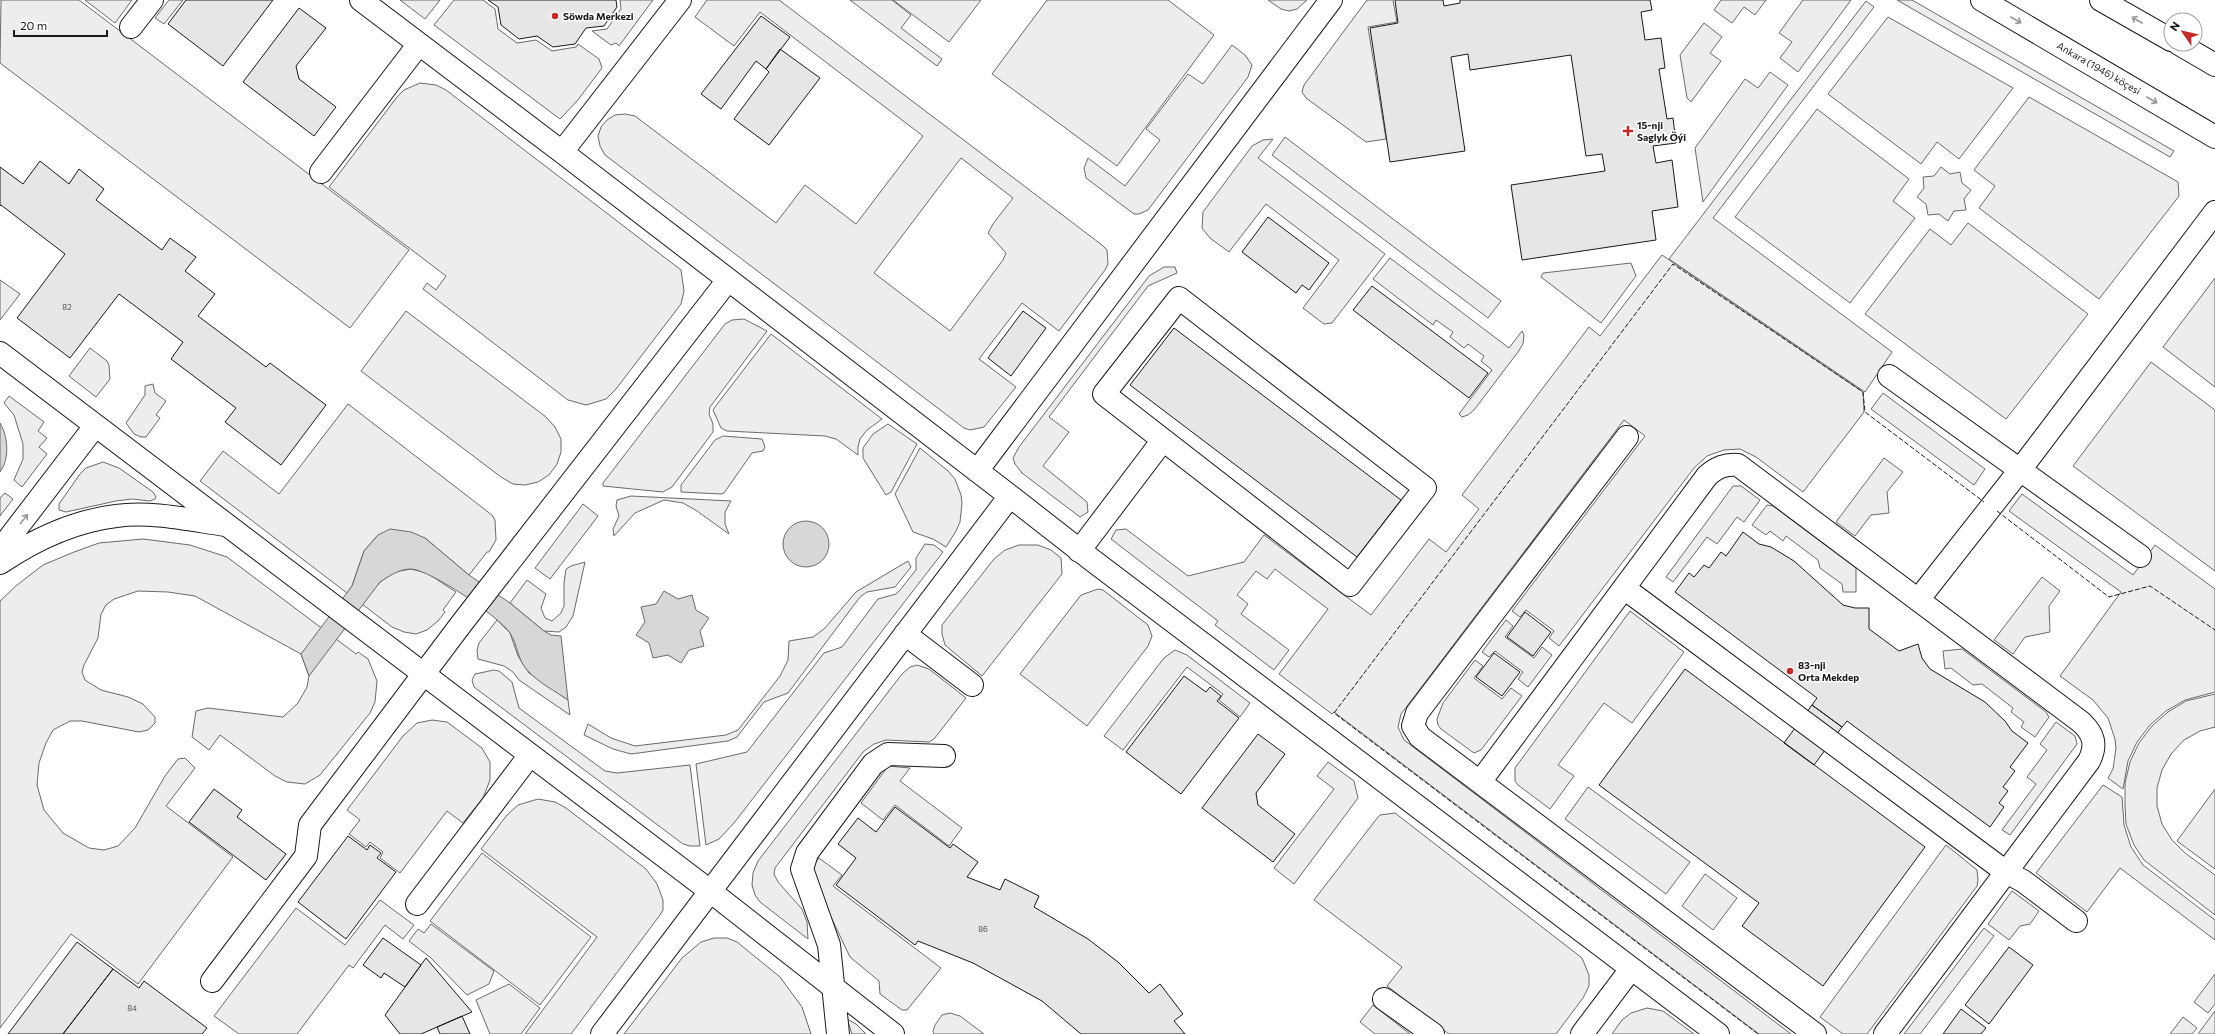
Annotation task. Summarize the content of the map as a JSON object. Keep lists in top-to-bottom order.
{
  "streets": {
    "street": ["Ankara (1946) köçesi"]
  },
  "places": {
    "other": ["Söwda Merkezi", "83-nji Orta Mekdep"],
    "health": ["15-nji Saglyk Öýi"]
  },
  "house_numbers": ["82", "86", "84"],
  "scale_bar": "20 m",
  "north": "top left"
}
